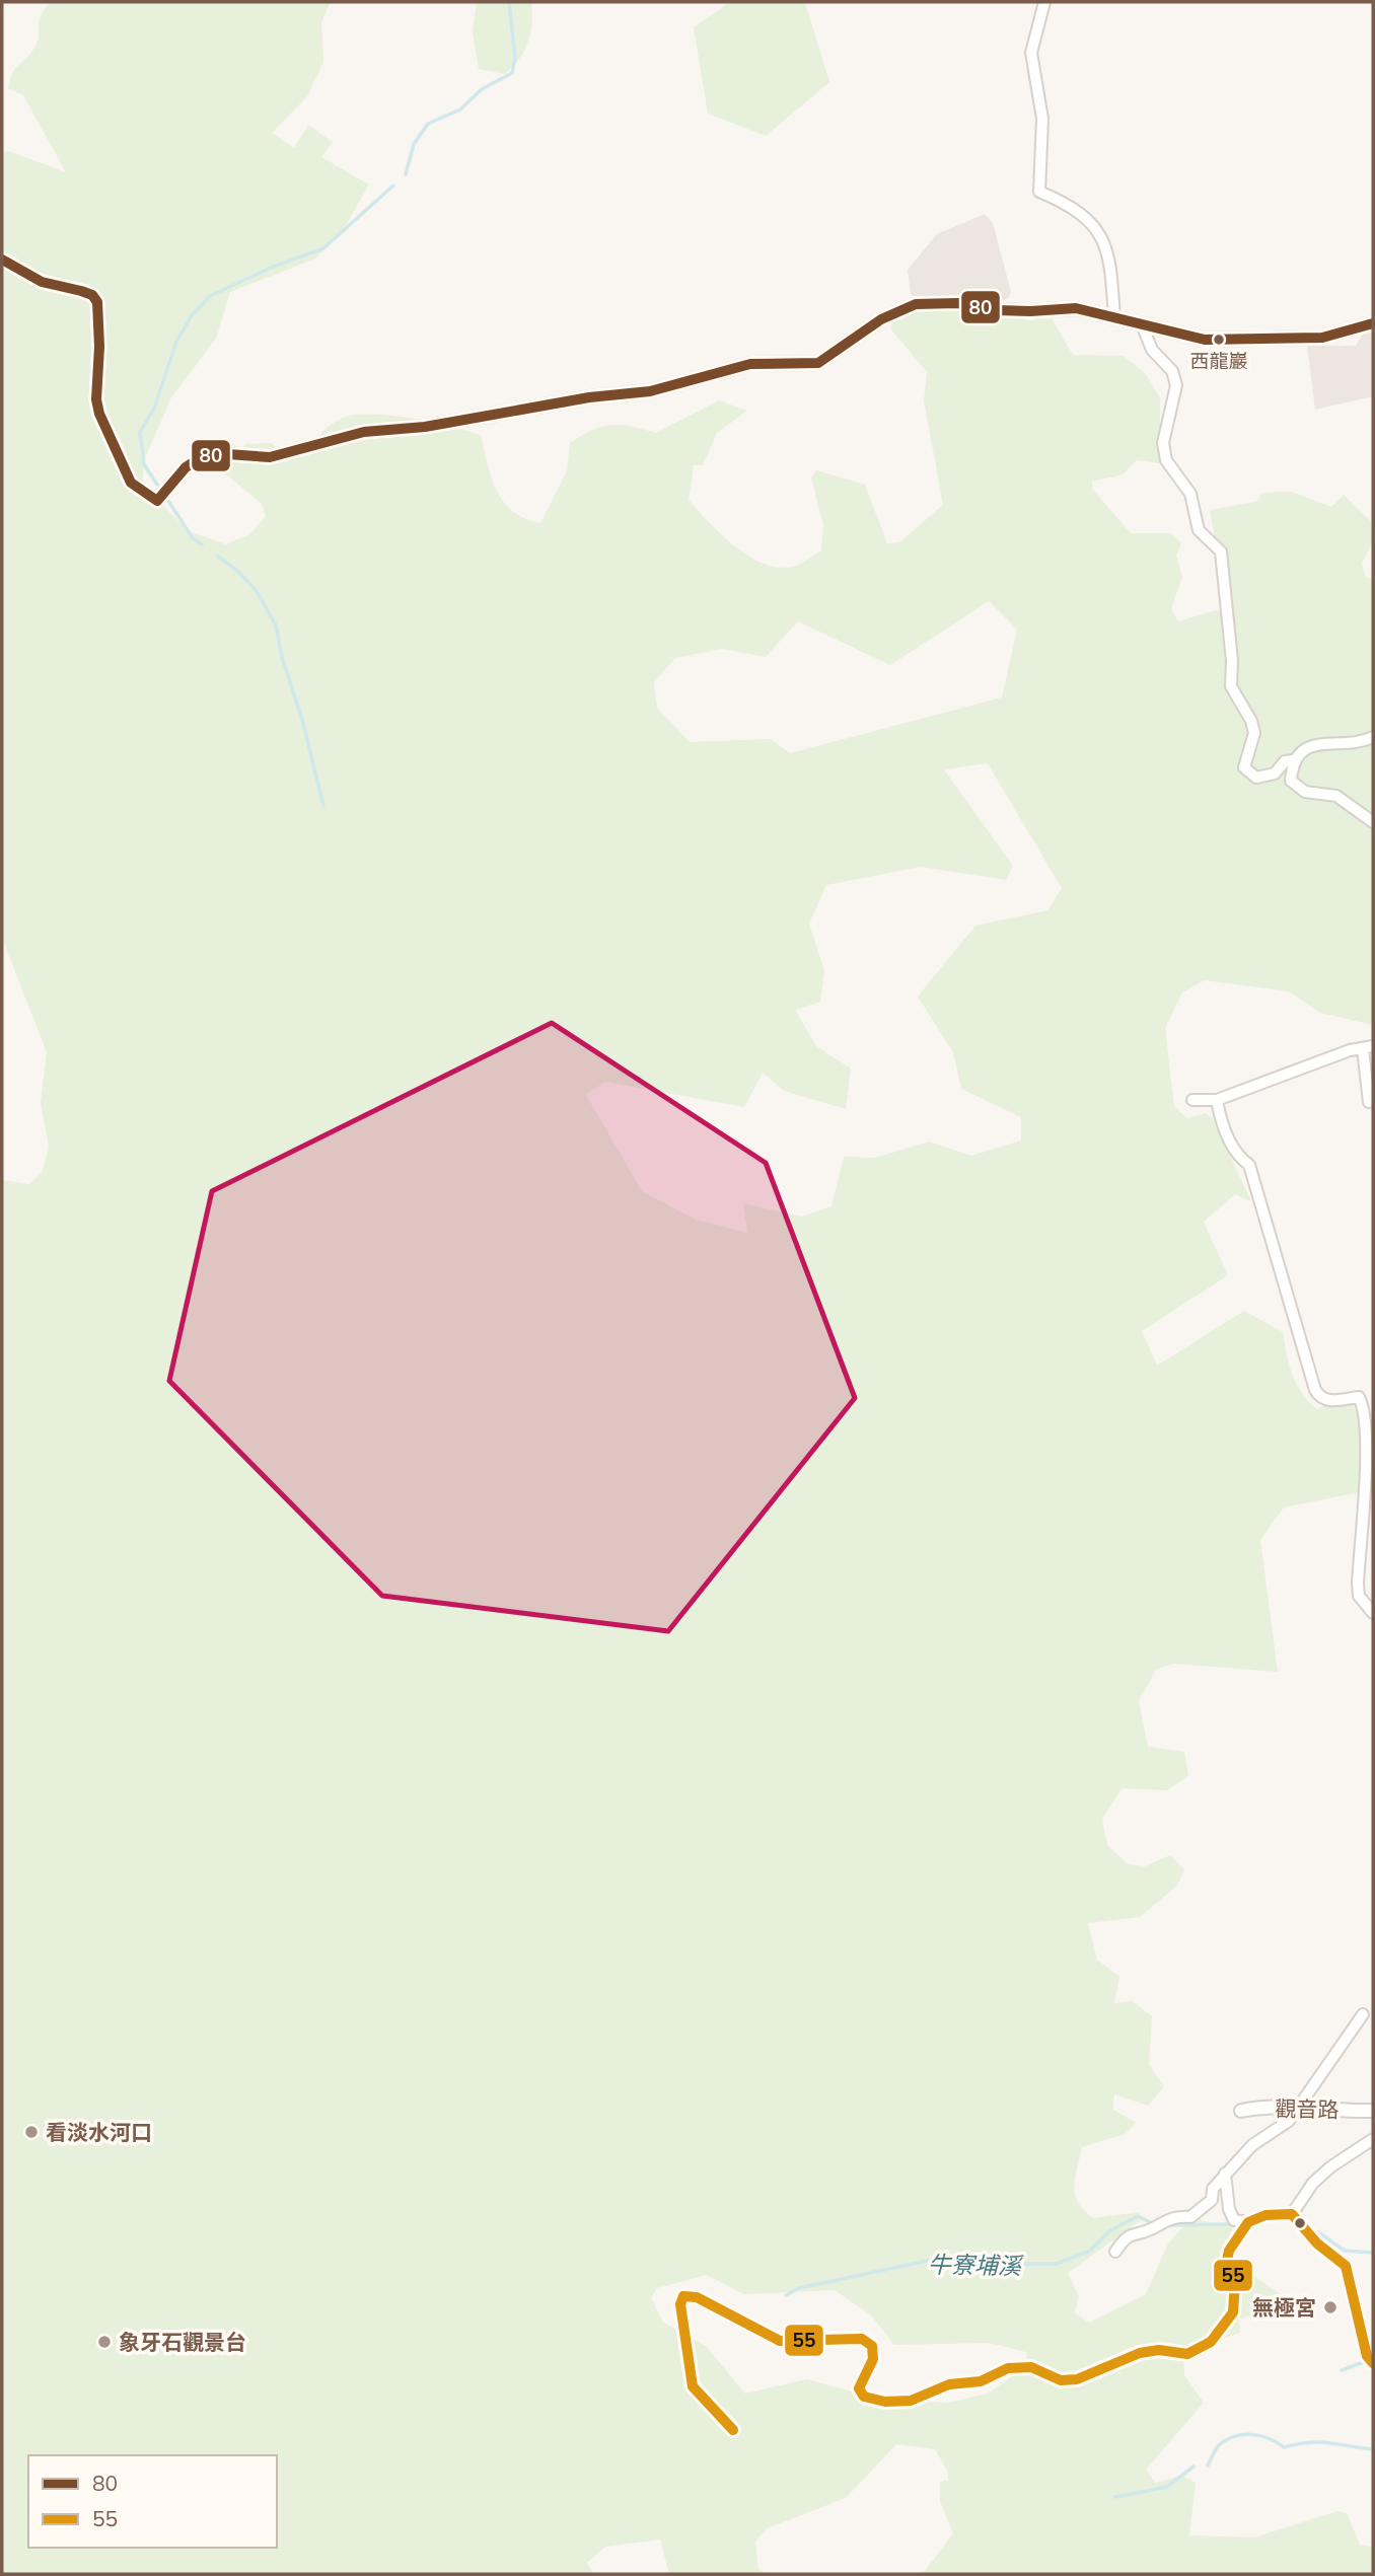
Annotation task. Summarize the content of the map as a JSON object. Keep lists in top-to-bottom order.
{
  "streets": {
    "street": ["觀音路"]
  },
  "water": ["牛寮埔溪"],
  "places": [
    "西龍巖",
    "看淡水河口",
    "無極宮",
    "象牙石觀景台"
  ],
  "lines": ["transit line 80", "transit line 55"],
  "legend": ["80", "55"]
}
